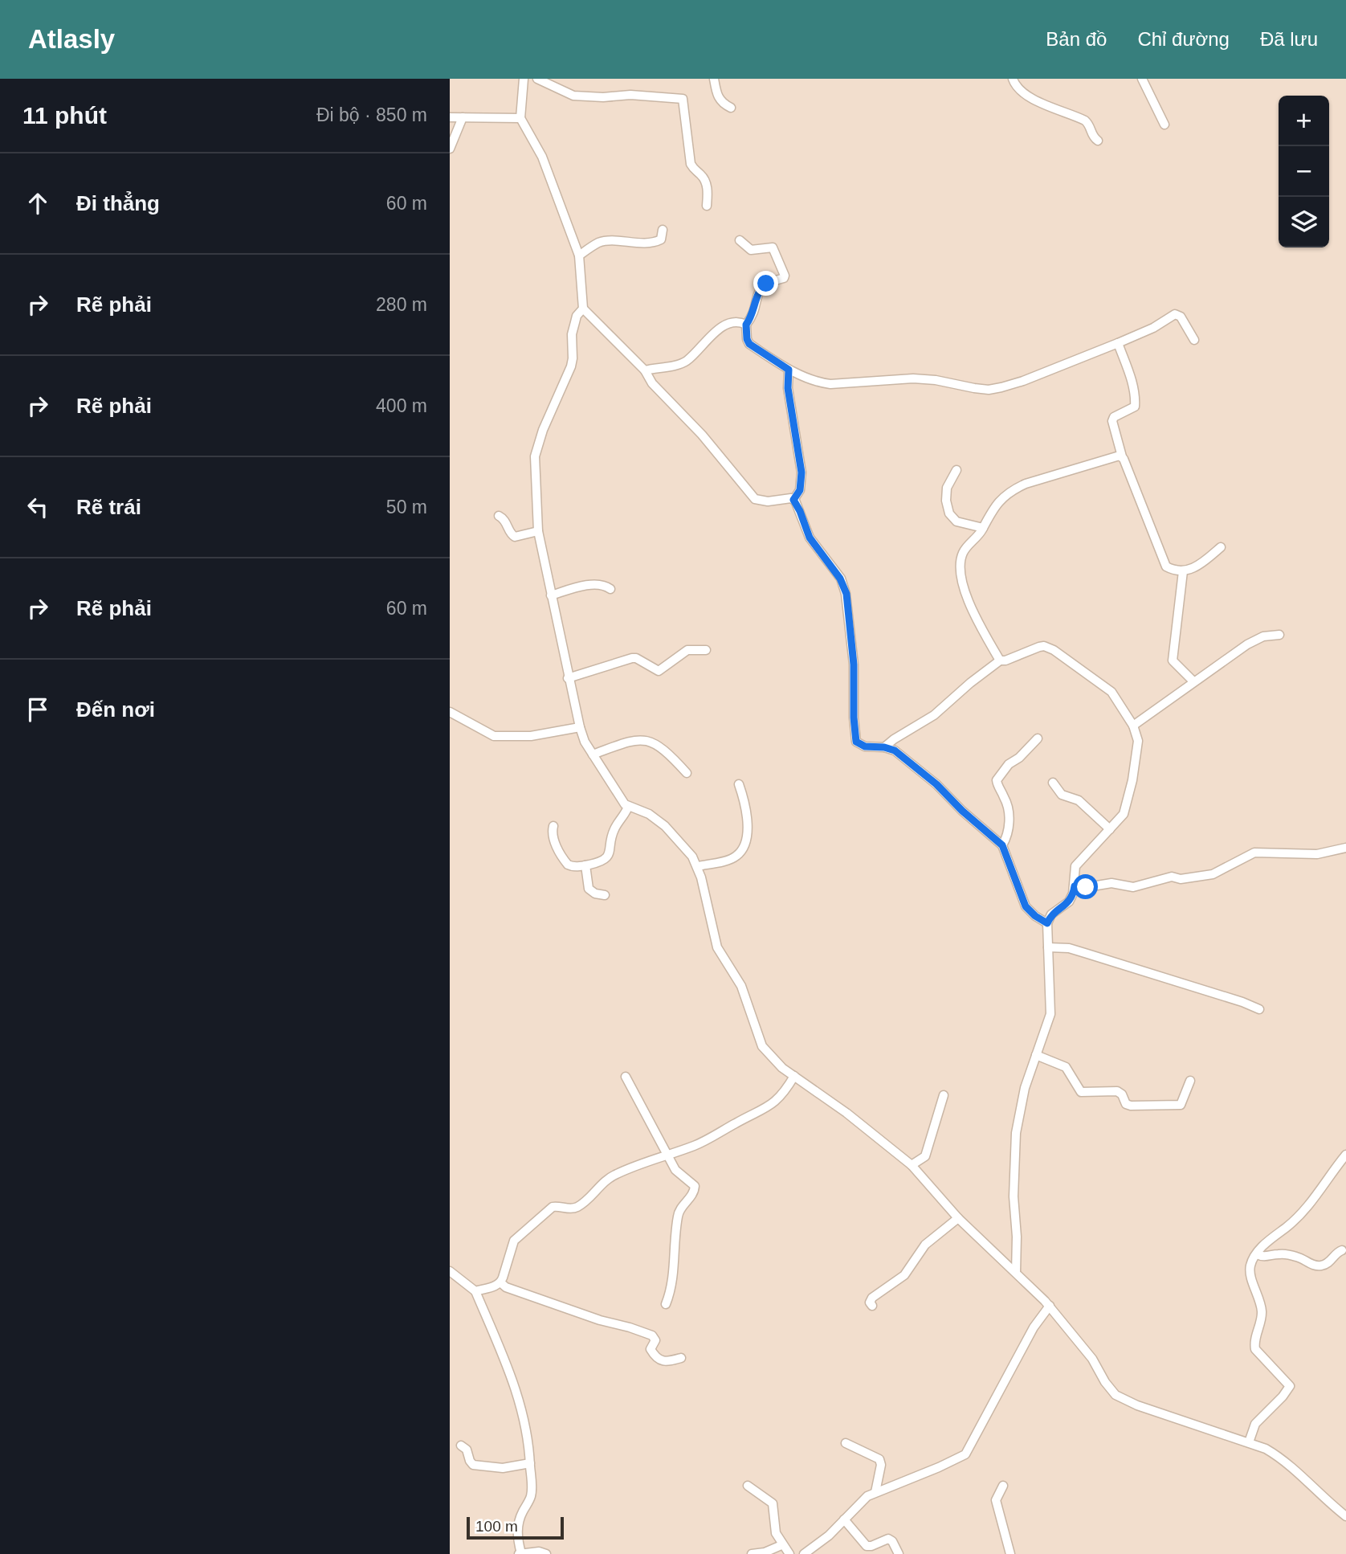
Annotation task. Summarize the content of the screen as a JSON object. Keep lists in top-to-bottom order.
{
  "scale_bar": "100 m",
  "page": {
    "header": "Atlasly",
    "nav": ["Bản đồ", "Chỉ đường", "Đã lưu"],
    "heading": ["11 phút", "Đi bộ · 850 m"],
    "map_buttons": ["+", "−"],
    "list": [
      ["Đi thẳng", "60 m"],
      ["Rẽ phải", "280 m"],
      ["Rẽ phải", "400 m"],
      ["Rẽ trái", "50 m"],
      ["Rẽ phải", "60 m"],
      "Đến nơi"
    ],
    "scale": "100 m"
  }
}
